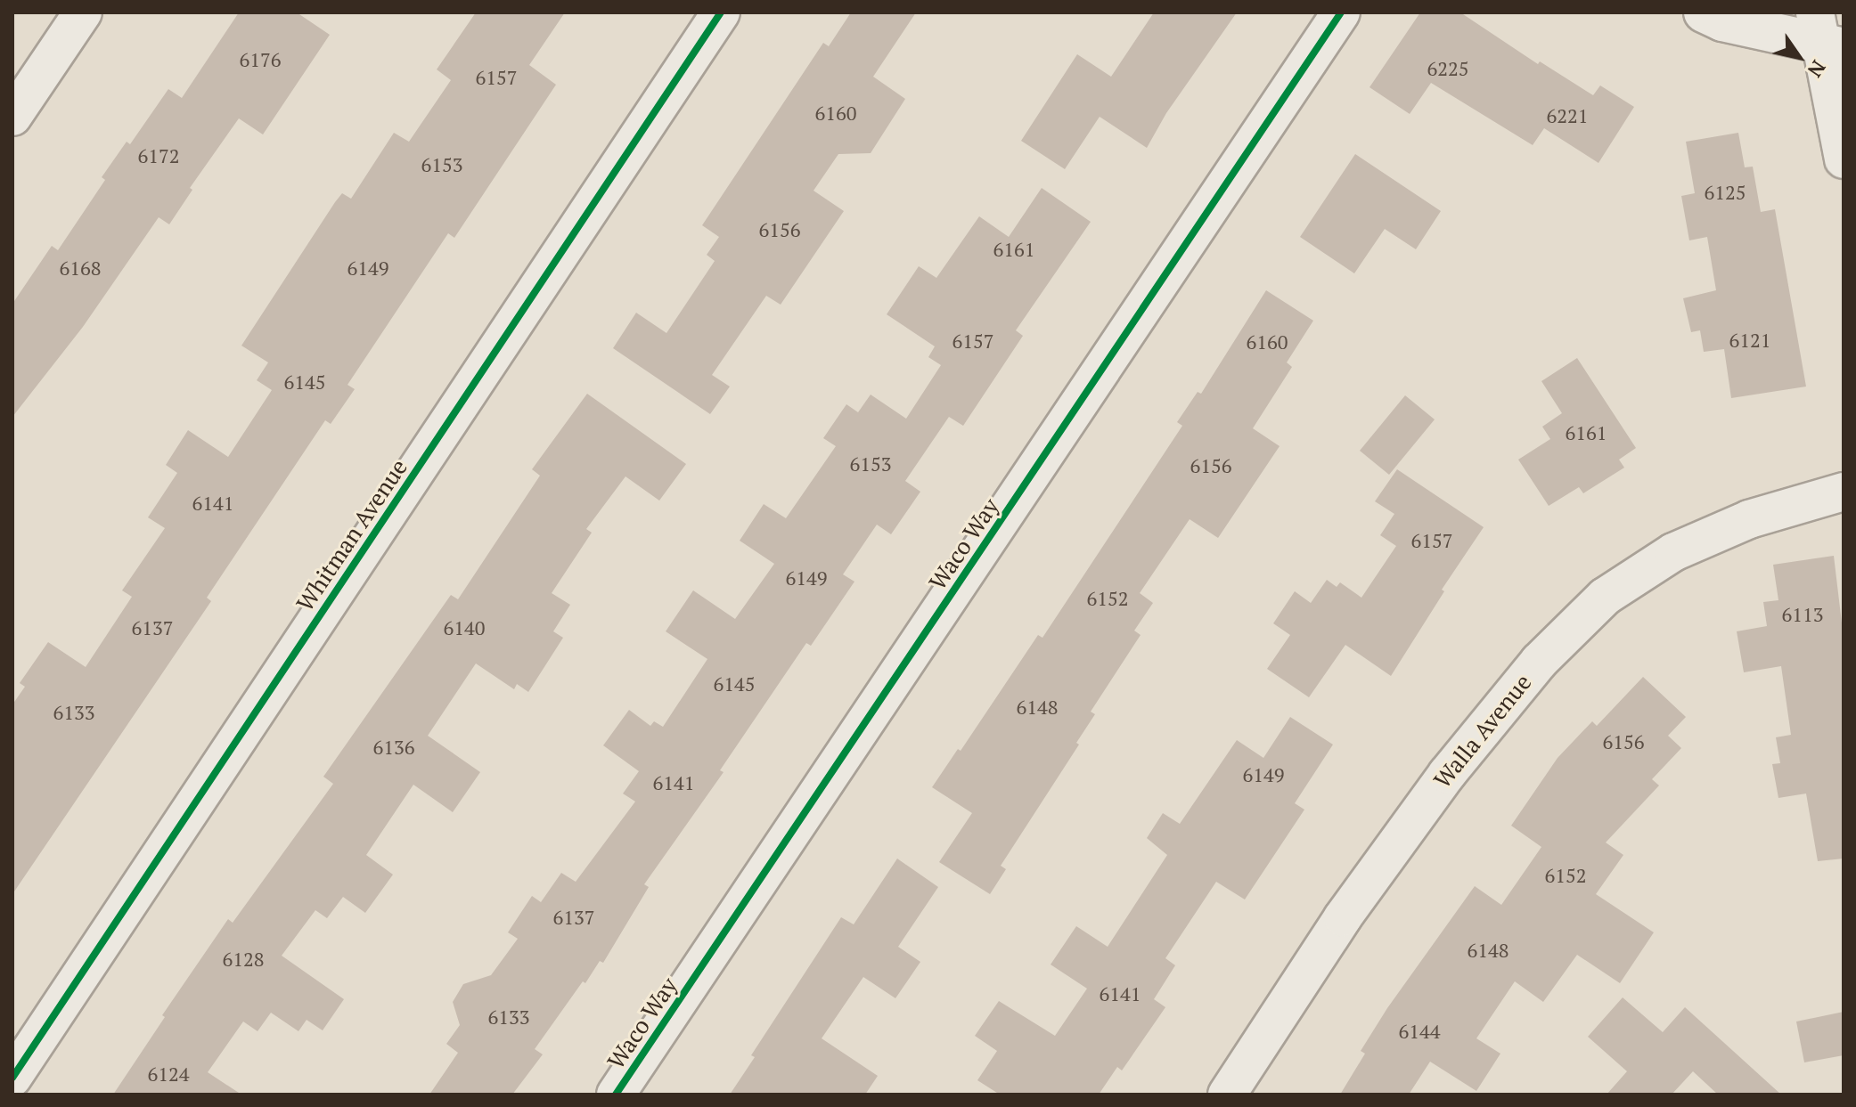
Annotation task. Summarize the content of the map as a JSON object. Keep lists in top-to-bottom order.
{
  "streets": {
    "street": ["Whitman Avenue", "Waco Way", "Walla Avenue"]
  },
  "house_numbers": [
    "6176",
    "6225",
    "6157",
    "6160",
    "6221",
    "6172",
    "6153",
    "6125",
    "6156",
    "6161",
    "6168",
    "6149",
    "6121",
    "6157",
    "6160",
    "6145",
    "6161",
    "6153",
    "6156",
    "6141",
    "6157",
    "6149",
    "6152",
    "6113",
    "6137",
    "6140",
    "6145",
    "6148",
    "6133",
    "6156",
    "6136",
    "6149",
    "6141",
    "6152",
    "6137",
    "6148",
    "6128",
    "6141",
    "6133",
    "6144",
    "6124"
  ],
  "north": "bottom right"
}
